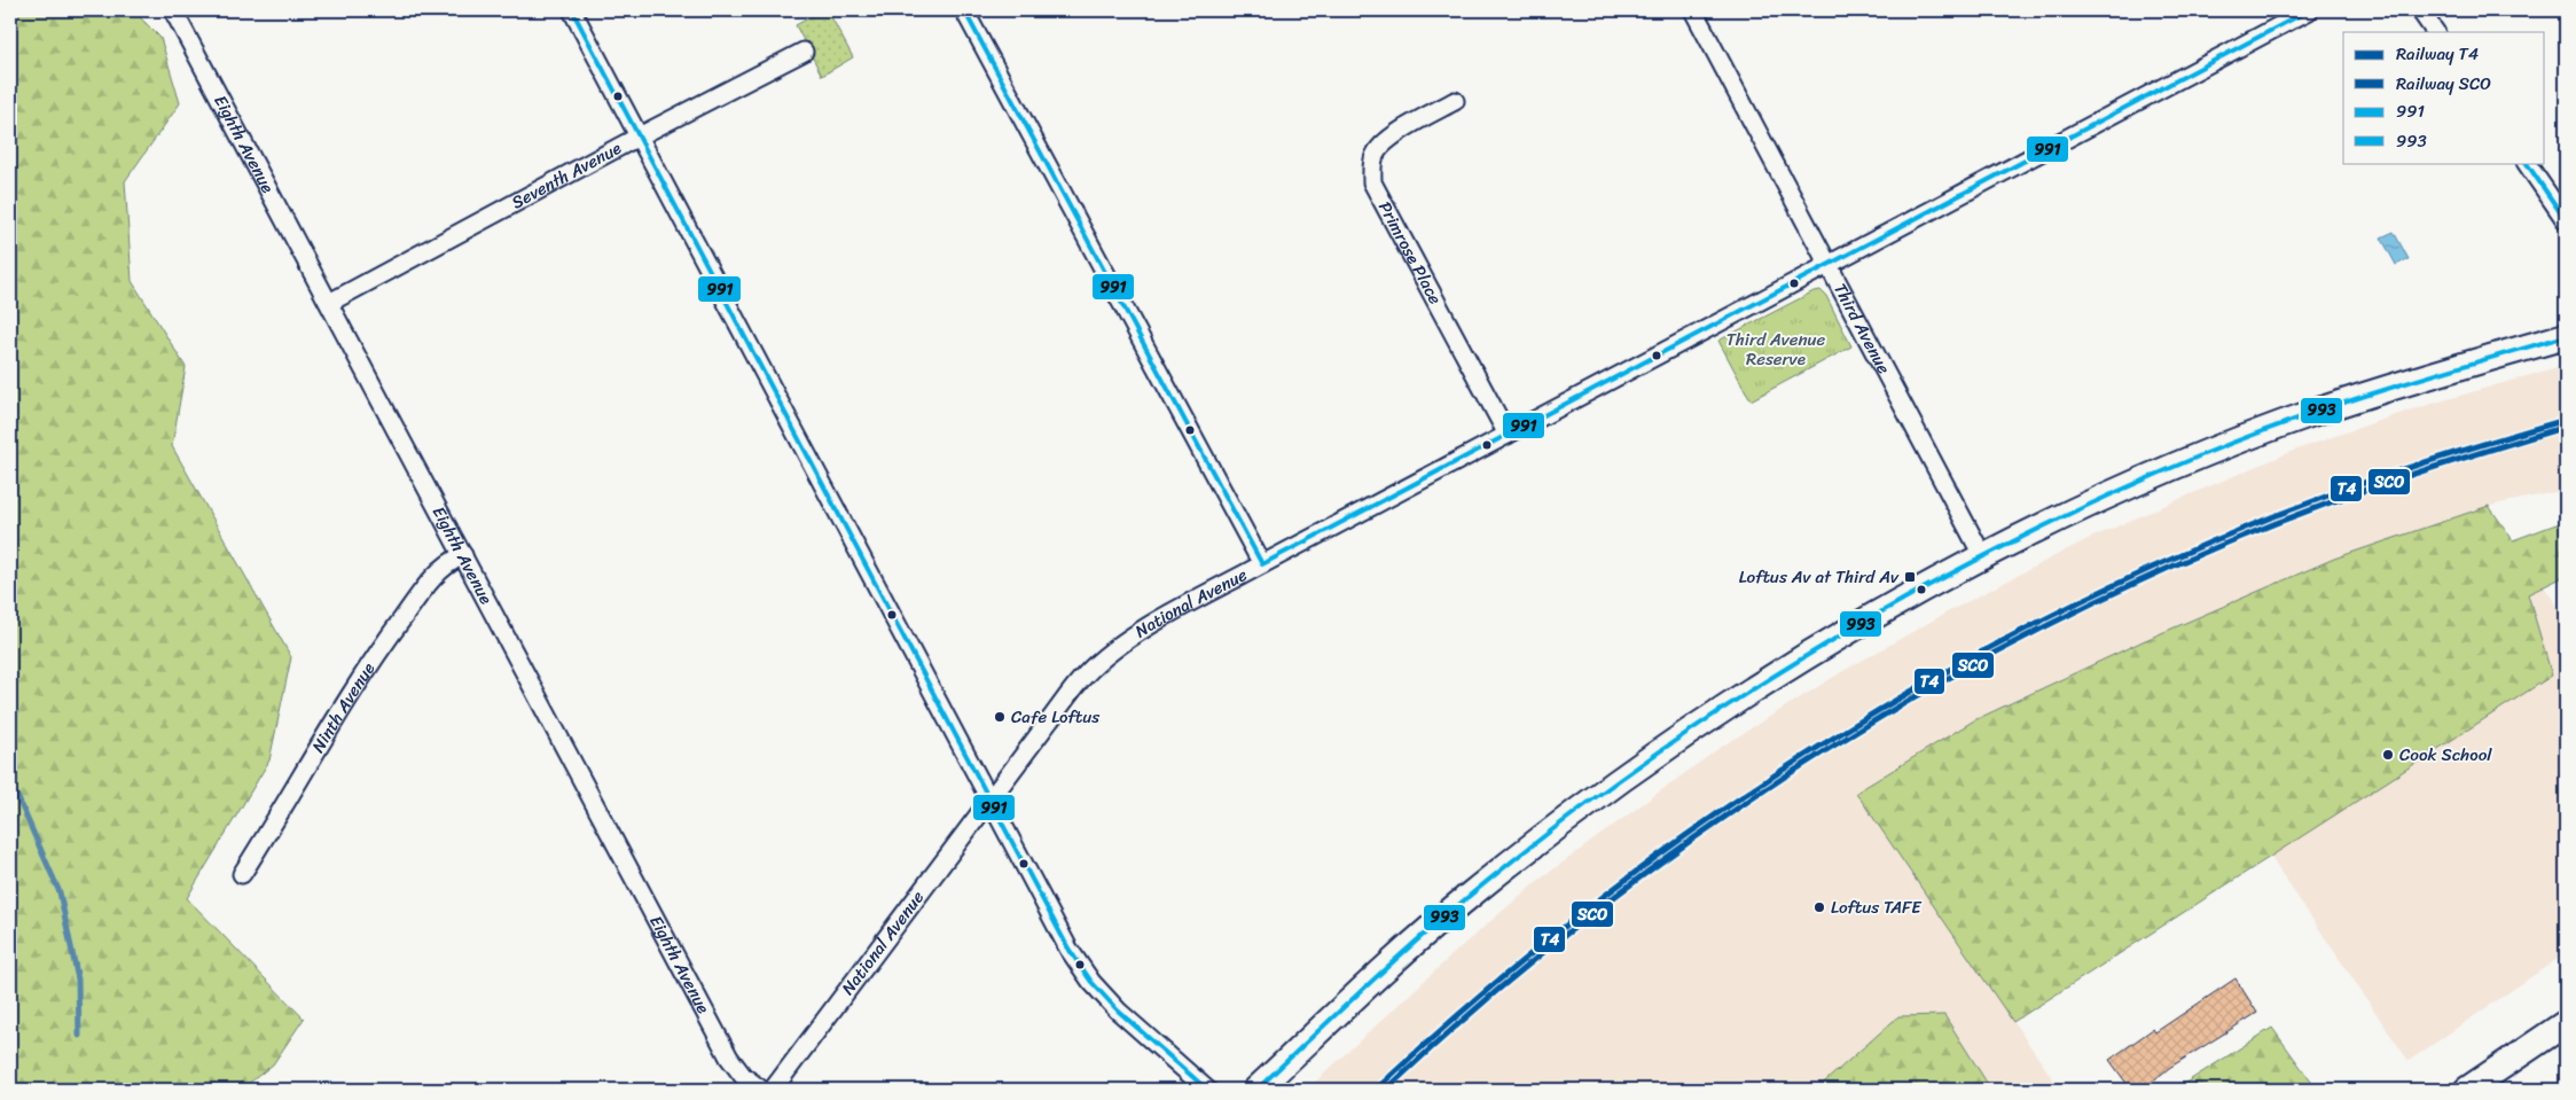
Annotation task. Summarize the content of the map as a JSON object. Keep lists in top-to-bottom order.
{
  "streets": {
    "street": [
      "Eighth Avenue",
      "Seventh Avenue",
      "Primrose Place",
      "Third Avenue",
      "National Avenue",
      "Ninth Avenue"
    ]
  },
  "crossings": [
    ["Eighth Avenue", "Seventh Avenue"],
    ["Eighth Avenue", "Ninth Avenue"],
    ["Primrose Place", "National Avenue"],
    ["Third Avenue", "National Avenue"]
  ],
  "parks": ["Third Avenue Reserve"],
  "places": {
    "transit": ["Loftus Av at Third Av"],
    "other": ["Cafe Loftus", "Cook School", "Loftus TAFE"]
  },
  "lines": [
    "transit line 991",
    "transit line 993",
    "rail line T4",
    "rail line SCO"
  ],
  "legend": [
    "Railway T4",
    "Railway SCO",
    "991",
    "993"
  ]
}
